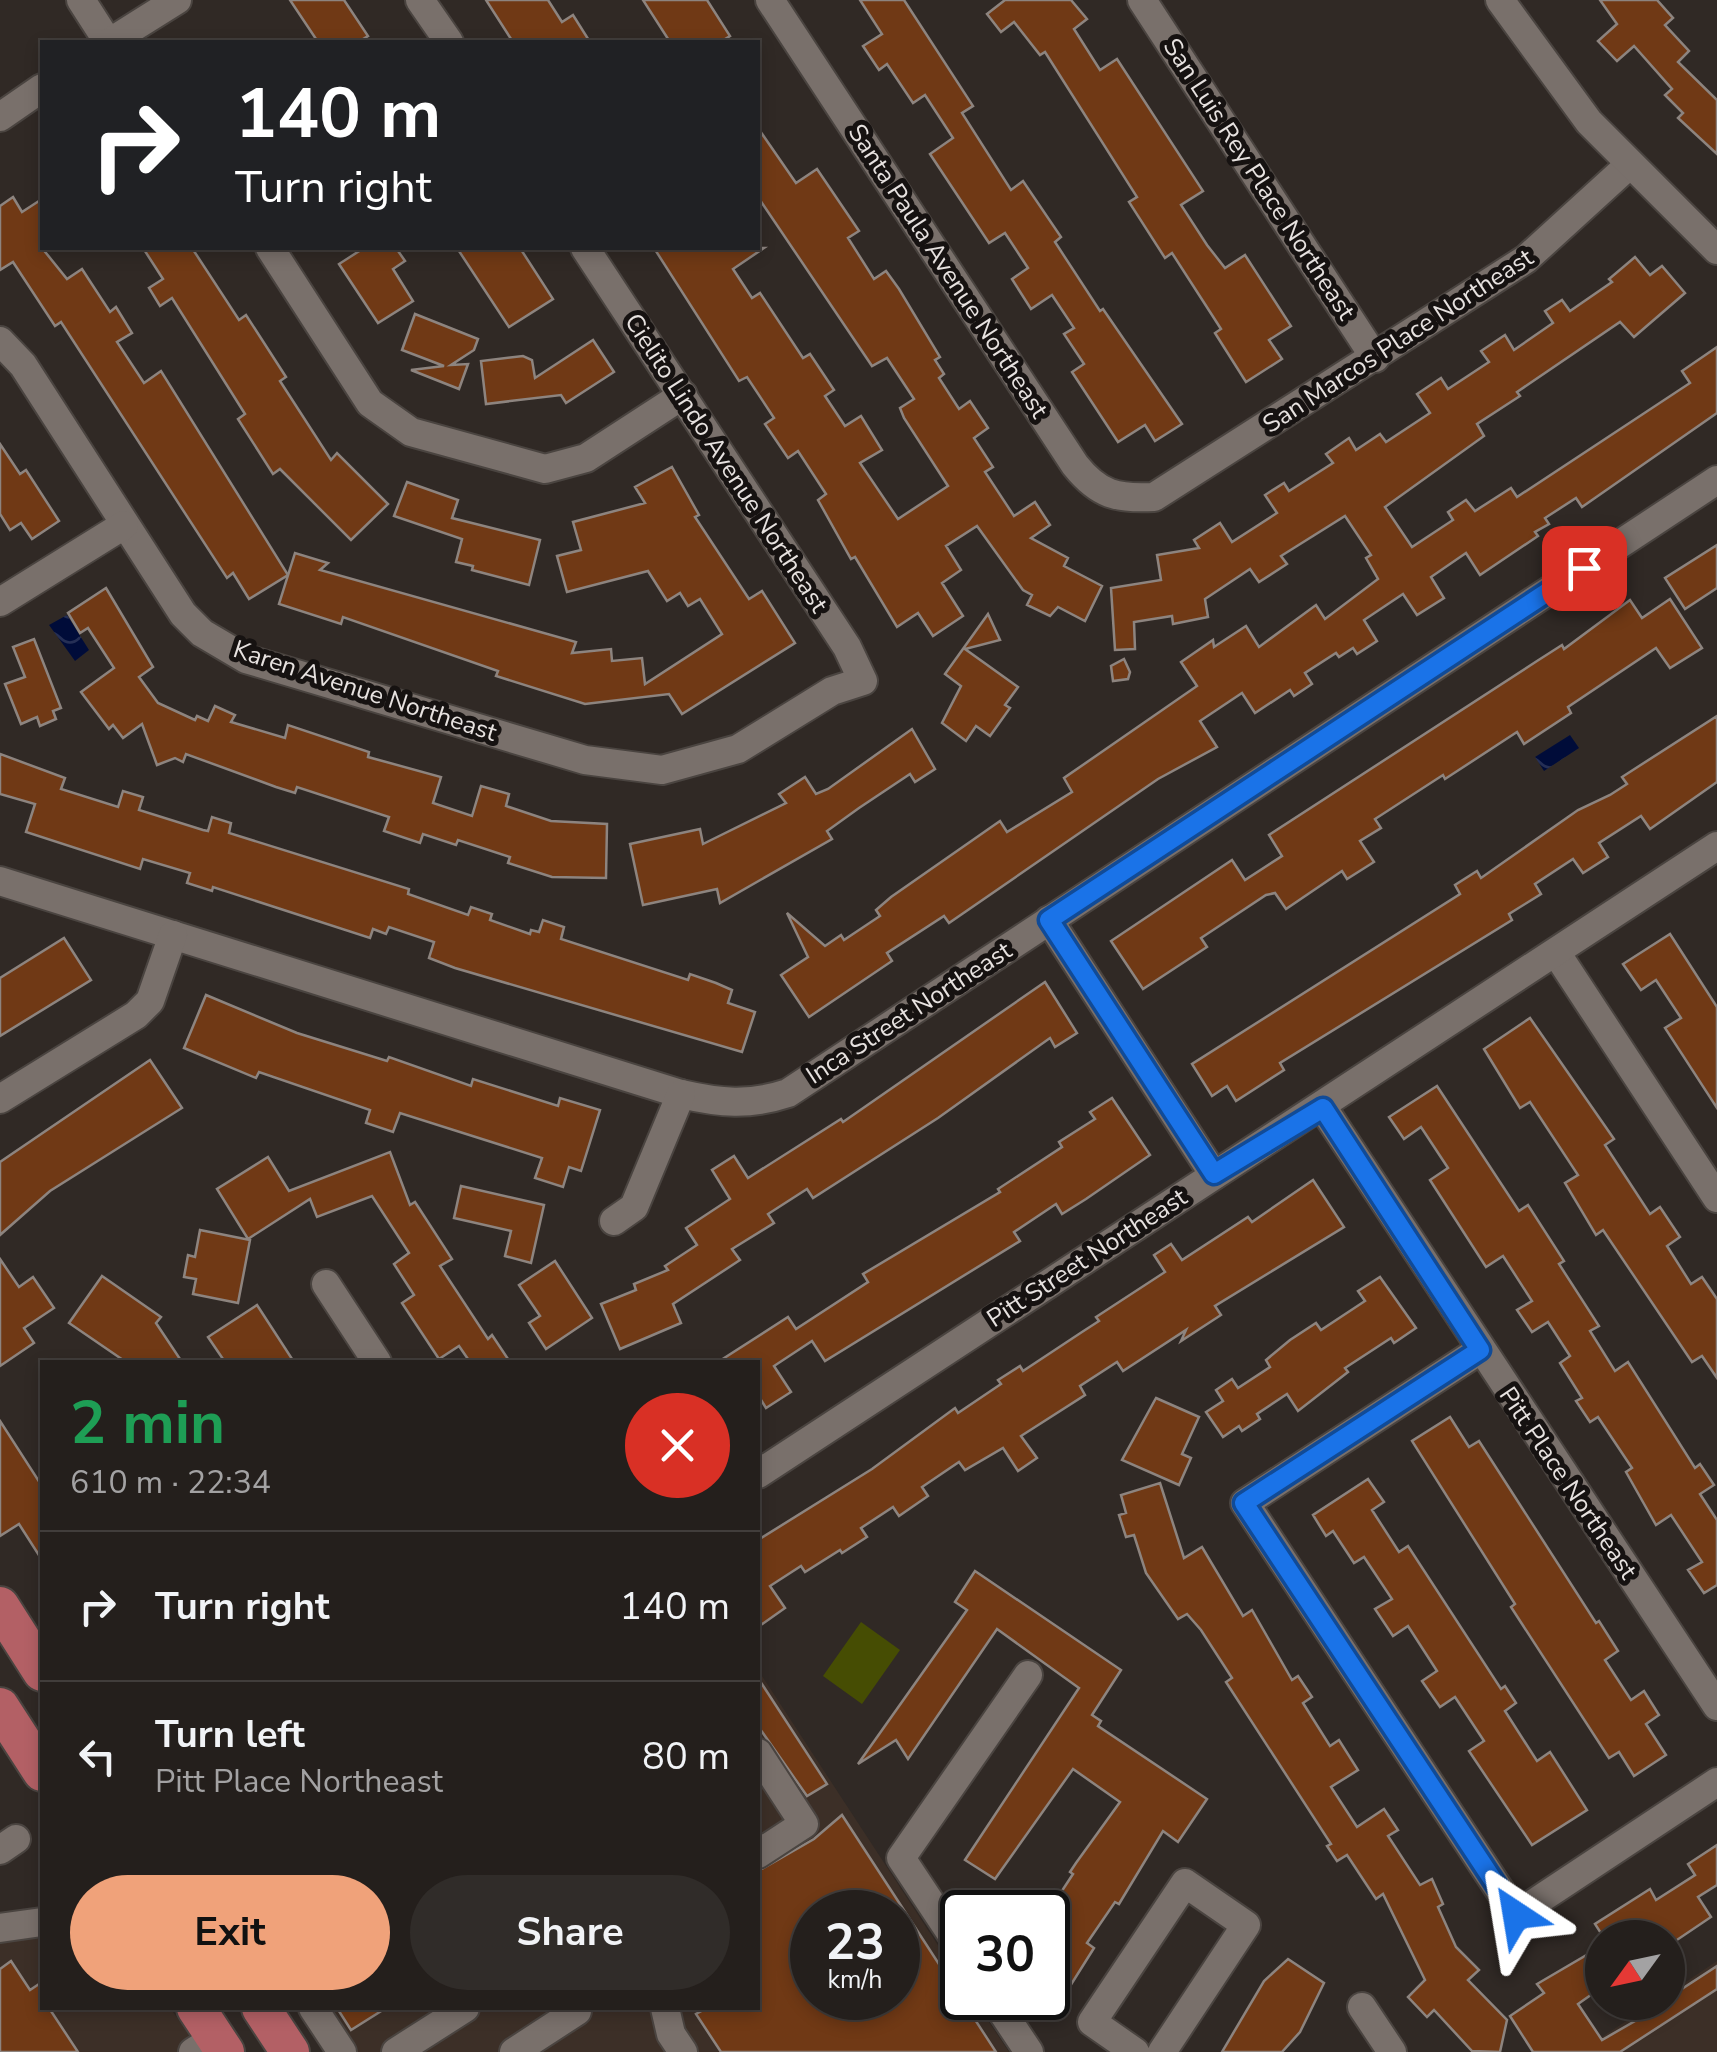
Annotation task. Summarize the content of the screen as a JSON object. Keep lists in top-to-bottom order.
{
  "streets": {
    "street": [
      "San Luis Rey Place Northeast",
      "Santa Paula Avenue Northeast",
      "San Marcos Place Northeast",
      "Cielito Lindo Avenue Northeast",
      "Karen Avenue Northeast",
      "Inca Street Northeast",
      "Pitt Street Northeast",
      "Pitt Place Northeast"
    ]
  },
  "crossings": [
    ["San Luis Rey Place Northeast", "San Marcos Place Northeast"],
    ["Santa Paula Avenue Northeast", "San Marcos Place Northeast"],
    ["Cielito Lindo Avenue Northeast", "Karen Avenue Northeast"],
    ["Pitt Street Northeast", "Pitt Place Northeast"]
  ],
  "north": "bottom left",
  "page": {
    "turn": ["140 m", "Turn right"],
    "heading": ["2 min", "610 m · 22:34"],
    "list": [
      {
        "name": "Turn right",
        "value": "140 m"
      },
      {
        "name": "Turn left",
        "note": "Pitt Place Northeast",
        "value": "80 m"
      }
    ],
    "buttons": ["Exit", "Share"],
    "speed": "23 km/h",
    "limit": "30"
  }
}
